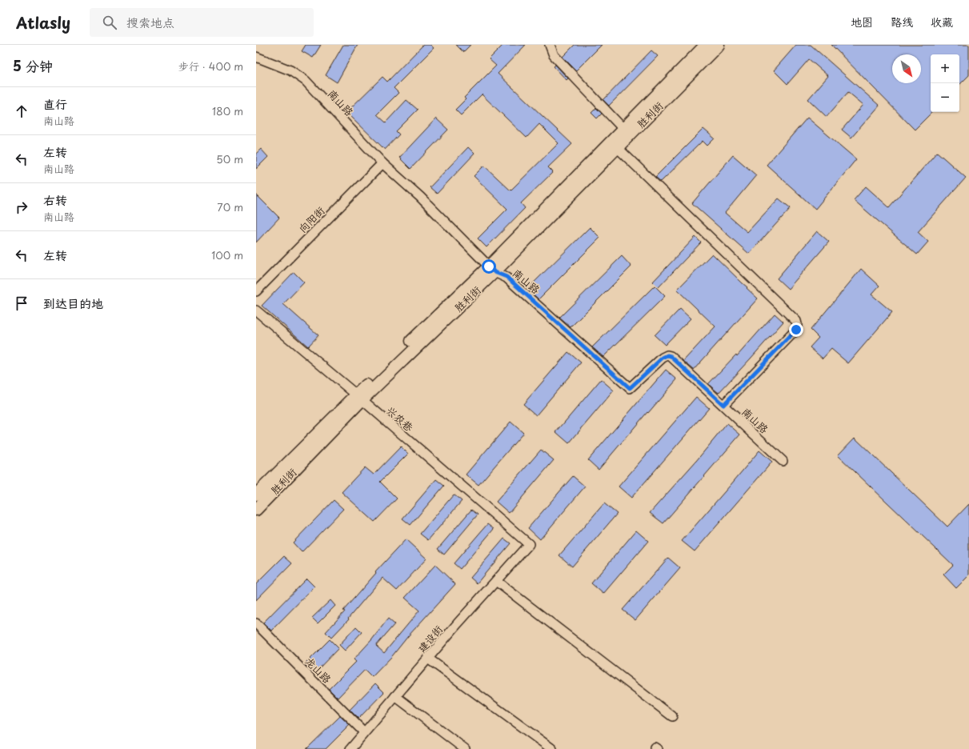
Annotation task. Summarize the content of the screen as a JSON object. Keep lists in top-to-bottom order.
{
  "streets": {
    "main road": ["胜利街"],
    "street": [
      "南山路",
      "向阳街",
      "兴农巷",
      "建设街",
      "龙山路"
    ]
  },
  "crossings": [
    ["南山路", "胜利街"],
    ["南山路", "向阳街"],
    ["胜利街", "兴农巷"],
    ["兴农巷", "建设街"],
    ["建设街", "龙山路"]
  ],
  "north": "bottom right",
  "page": {
    "header": "Atlasly",
    "search": "搜索地点",
    "nav": ["地图", "路线", "收藏"],
    "heading": ["5 分钟", "步行 · 400 m"],
    "map_buttons": ["+", "−"],
    "list": [
      ["直行", "南山路", "180 m"],
      ["左转", "南山路", "50 m"],
      ["右转", "南山路", "70 m"],
      ["左转", "100 m"],
      "到达目的地"
    ]
  }
}
